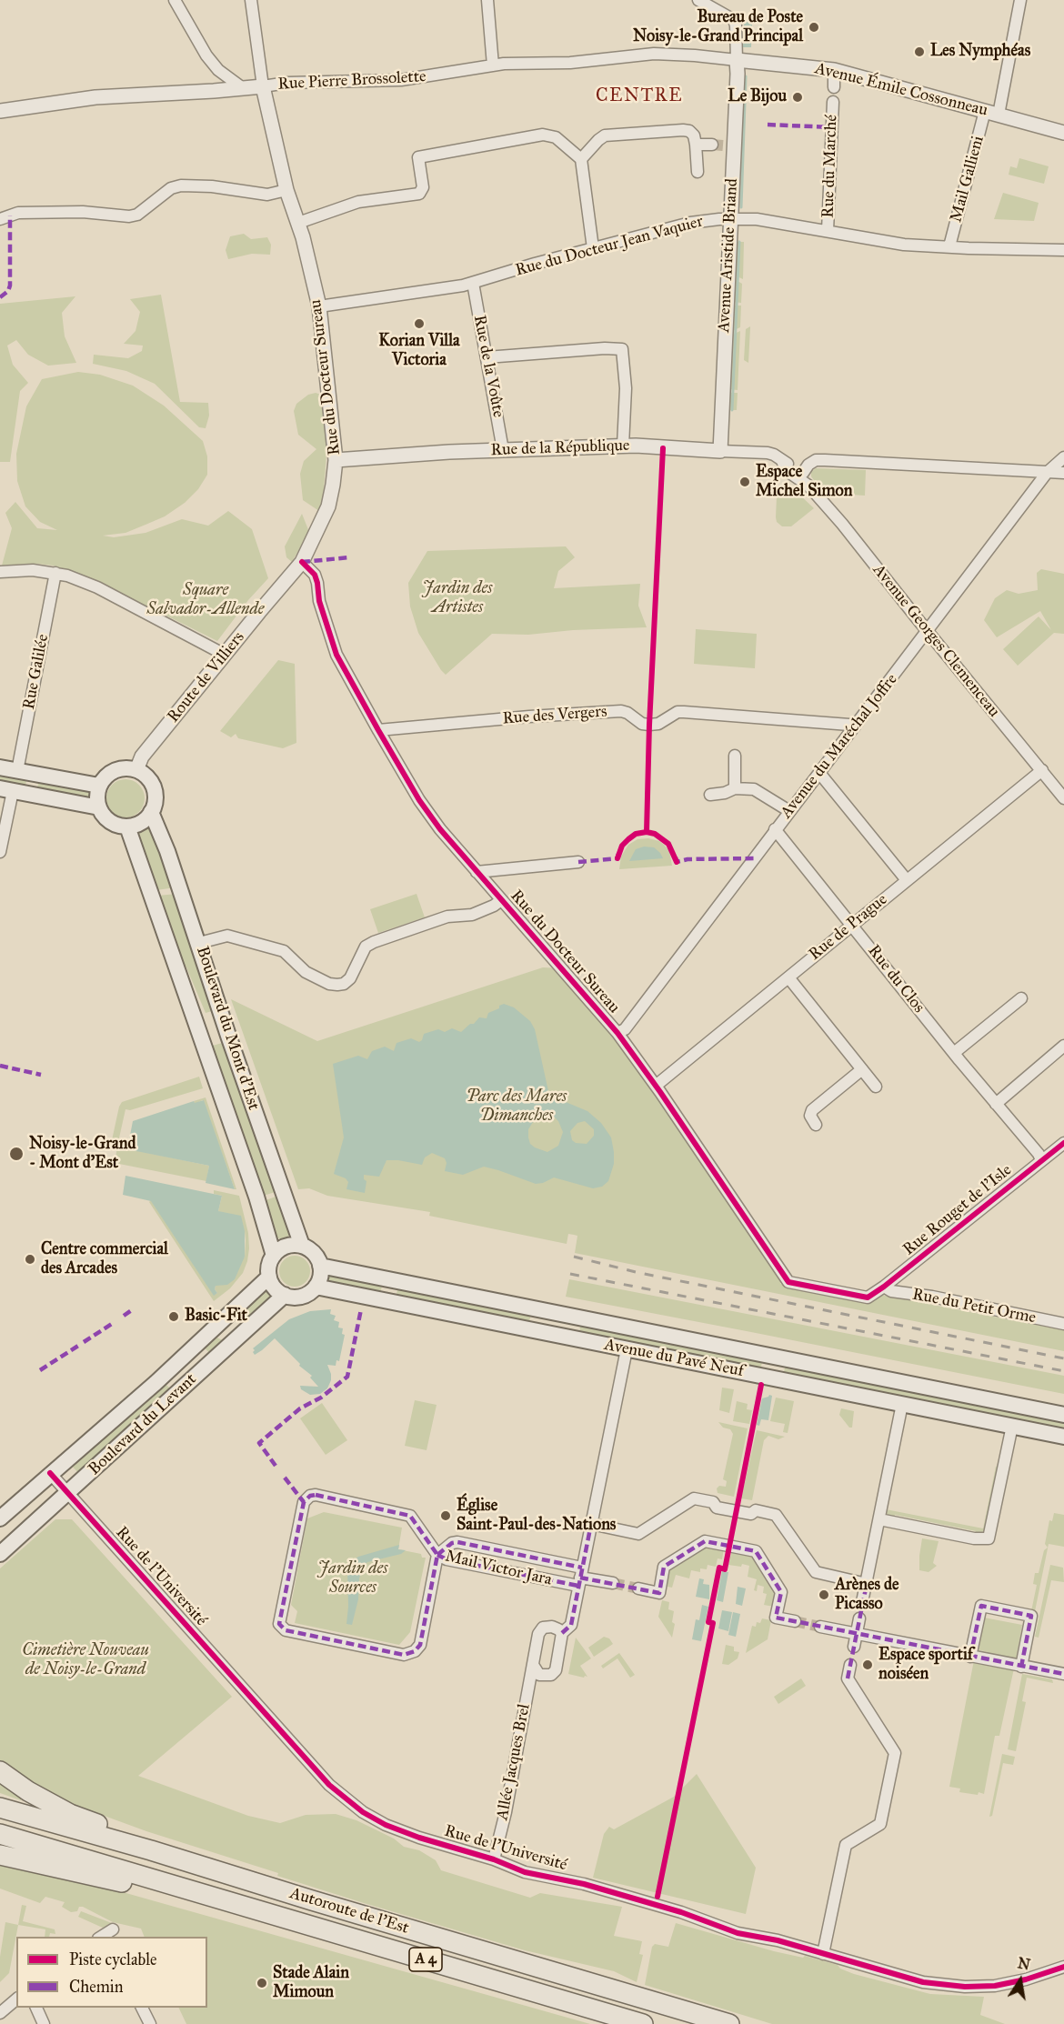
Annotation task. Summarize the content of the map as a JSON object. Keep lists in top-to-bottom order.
{
  "streets": {
    "highway": ["Autoroute de l’Est", "A 4"],
    "main road": ["Boulevard du Mont d'Est", "Avenue du Pavé Neuf", "Boulevard du Levant"],
    "street": [
      "Rue Pierre Brossolette",
      "Avenue Émile Cossonneau",
      "Rue du Marché",
      "Mail Gallieni",
      "Rue du Docteur Jean Vaquier",
      "Avenue Aristide Briand",
      "Rue de la Voûte",
      "Rue du Docteur Sureau",
      "Rue de la République",
      "Avenue Georges Clemenceau",
      "Rue Galilée",
      "Route de Villiers",
      "Rue des Vergers",
      "Avenue du Maréchal Joffre",
      "Rue de Prague",
      "Rue du Clos",
      "Rue Rouget de l'Isle",
      "Rue du Petit Orme",
      "Mail Victor Jara",
      "Rue de l'Université",
      "Allée Jacques Brel"
    ]
  },
  "crossings": [
    ["Rue Pierre Brossolette", "Avenue Émile Cossonneau"],
    ["Rue Pierre Brossolette", "Avenue Aristide Briand"],
    ["Rue Pierre Brossolette", "Rue du Docteur Sureau"],
    ["Avenue Émile Cossonneau", "Mail Gallieni"],
    ["Avenue Émile Cossonneau", "Avenue Aristide Briand"],
    ["Rue du Marché", "Rue du Docteur Jean Vaquier"],
    ["Mail Gallieni", "Rue du Docteur Jean Vaquier"],
    ["Rue du Docteur Jean Vaquier", "Avenue Aristide Briand"],
    ["Rue du Docteur Jean Vaquier", "Rue de la Voûte"],
    ["Rue du Docteur Jean Vaquier", "Rue du Docteur Sureau"],
    ["Avenue Aristide Briand", "Rue de la République"],
    ["Rue de la Voûte", "Rue de la République"],
    ["Rue du Docteur Sureau", "Rue de la République"],
    ["Rue du Docteur Sureau", "Route de Villiers"],
    ["Rue du Docteur Sureau", "Rue des Vergers"],
    ["Rue du Docteur Sureau", "Avenue du Maréchal Joffre"],
    ["Rue du Docteur Sureau", "Rue de Prague"],
    ["Rue du Docteur Sureau", "Rue Rouget de l'Isle"],
    ["Rue de la République", "Avenue Georges Clemenceau"],
    ["Avenue Georges Clemenceau", "Avenue du Maréchal Joffre"],
    ["Avenue Georges Clemenceau", "Rue de Prague"],
    ["Route de Villiers", "Boulevard du Mont d'Est"],
    ["Rue des Vergers", "Avenue du Maréchal Joffre"],
    ["Avenue du Maréchal Joffre", "Rue du Clos"],
    ["Rue de Prague", "Rue du Clos"],
    ["Rue du Clos", "Rue Rouget de l'Isle"],
    ["Boulevard du Mont d'Est", "Avenue du Pavé Neuf"],
    ["Boulevard du Mont d'Est", "Boulevard du Levant"],
    ["Rue Rouget de l'Isle", "Rue du Petit Orme"],
    ["Avenue du Pavé Neuf", "Boulevard du Levant"],
    ["Boulevard du Levant", "Rue de l'Université"],
    ["Rue de l'Université", "Allée Jacques Brel"]
  ],
  "districts": ["CENTRE"],
  "parks": [
    "Jardin des Artistes",
    "Square Salvador-Allende",
    "Parc des Mares Dimanches",
    "Jardin des Sources",
    "Cimetière Nouveau de Noisy-le-Grand"
  ],
  "places": [
    "Bureau de Poste Noisy-le-Grand Principal",
    "Les Nymphéas",
    "Le Bijou",
    "Korian Villa Victoria",
    "Espace Michel Simon",
    "Noisy-le-Grand - Mont d’Est",
    "Centre commercial des Arcades",
    "Basic-Fit",
    "Église Saint-Paul-des-Nations",
    "Arènes de Picasso",
    "Espace sportif noiséen",
    "Stade Alain Mimoun"
  ],
  "legend": ["Piste cyclable", "Chemin"],
  "north": "top"
}
